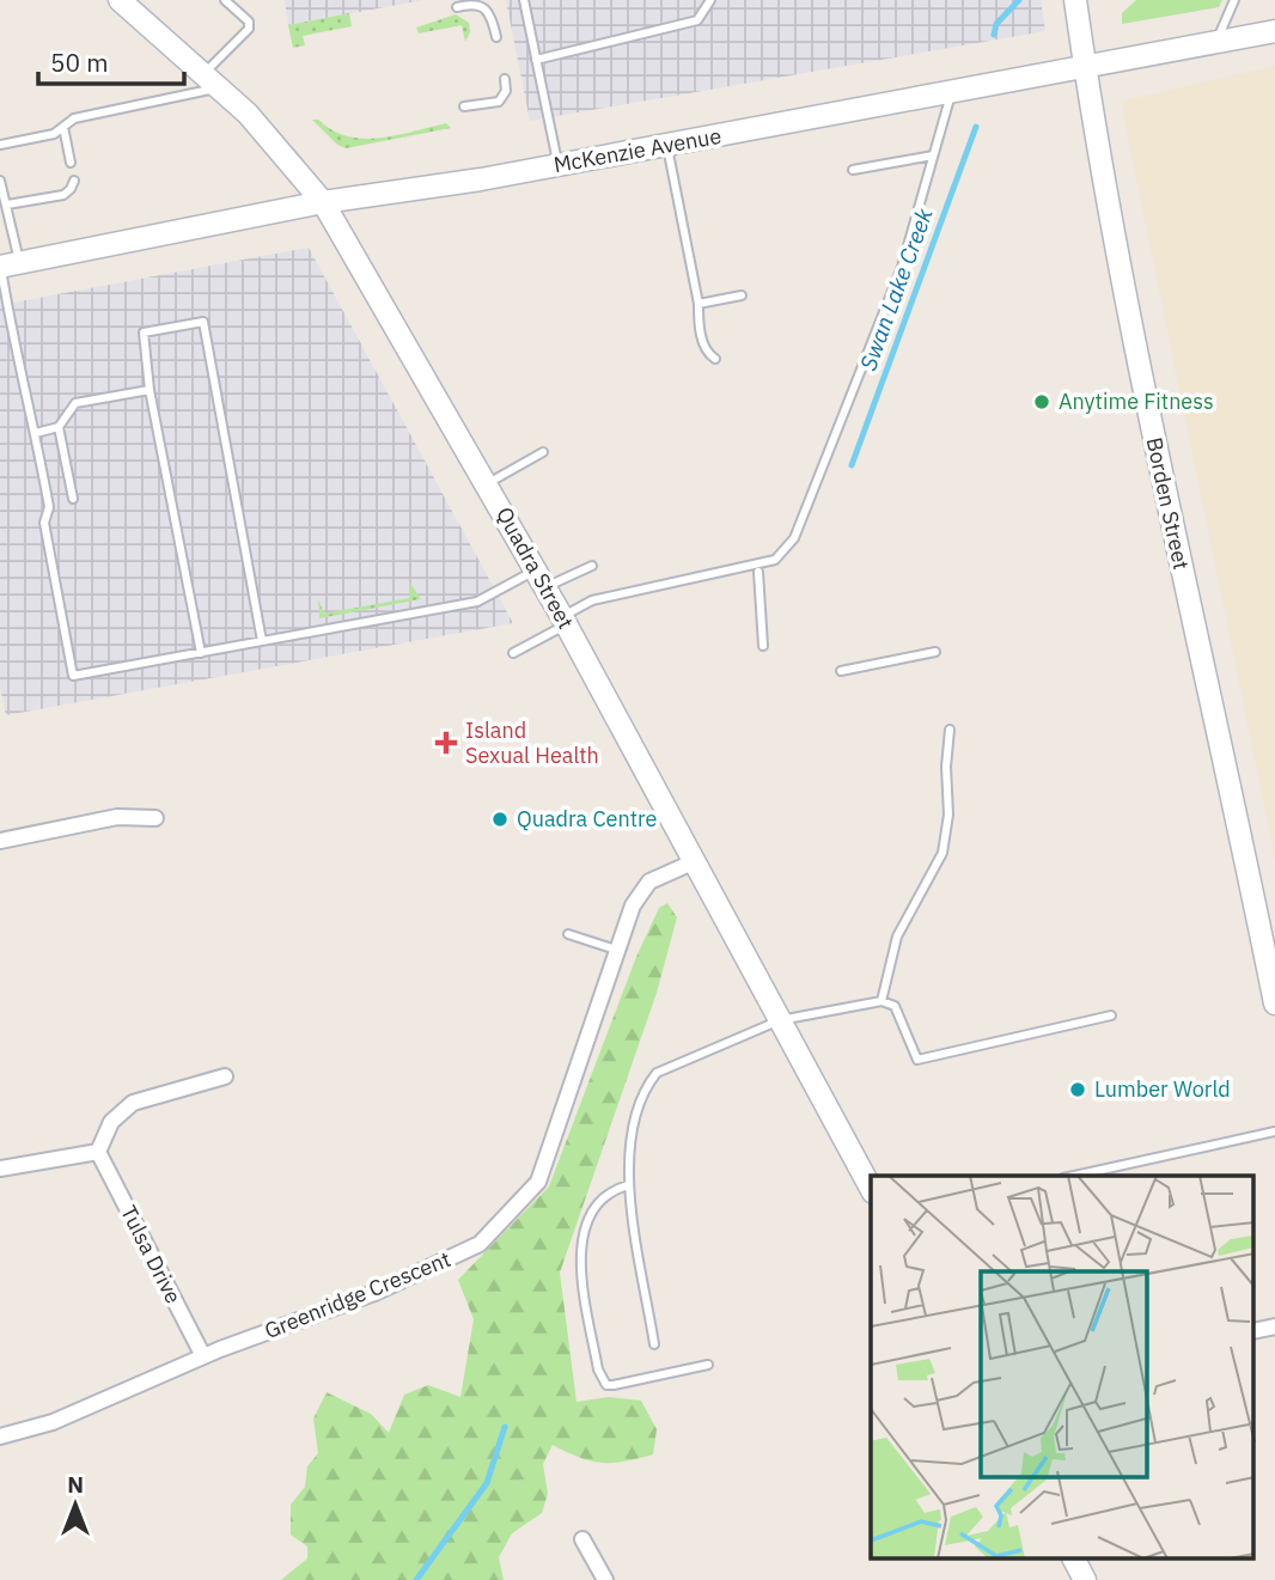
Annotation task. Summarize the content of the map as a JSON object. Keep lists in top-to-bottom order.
{
  "streets": {
    "main road": ["McKenzie Avenue", "Borden Street", "Quadra Street"],
    "street": ["Tulsa Drive", "Greenridge Crescent"]
  },
  "crossings": [
    ["McKenzie Avenue", "Borden Street"],
    ["McKenzie Avenue", "Quadra Street"],
    ["Quadra Street", "Greenridge Crescent"],
    ["Tulsa Drive", "Greenridge Crescent"]
  ],
  "water": ["Swan Lake Creek"],
  "places": {
    "other": ["Anytime Fitness", "Quadra Centre", "Lumber World"],
    "health": ["Island Sexual Health"]
  },
  "scale_bar": "50 m",
  "north": "top"
}
